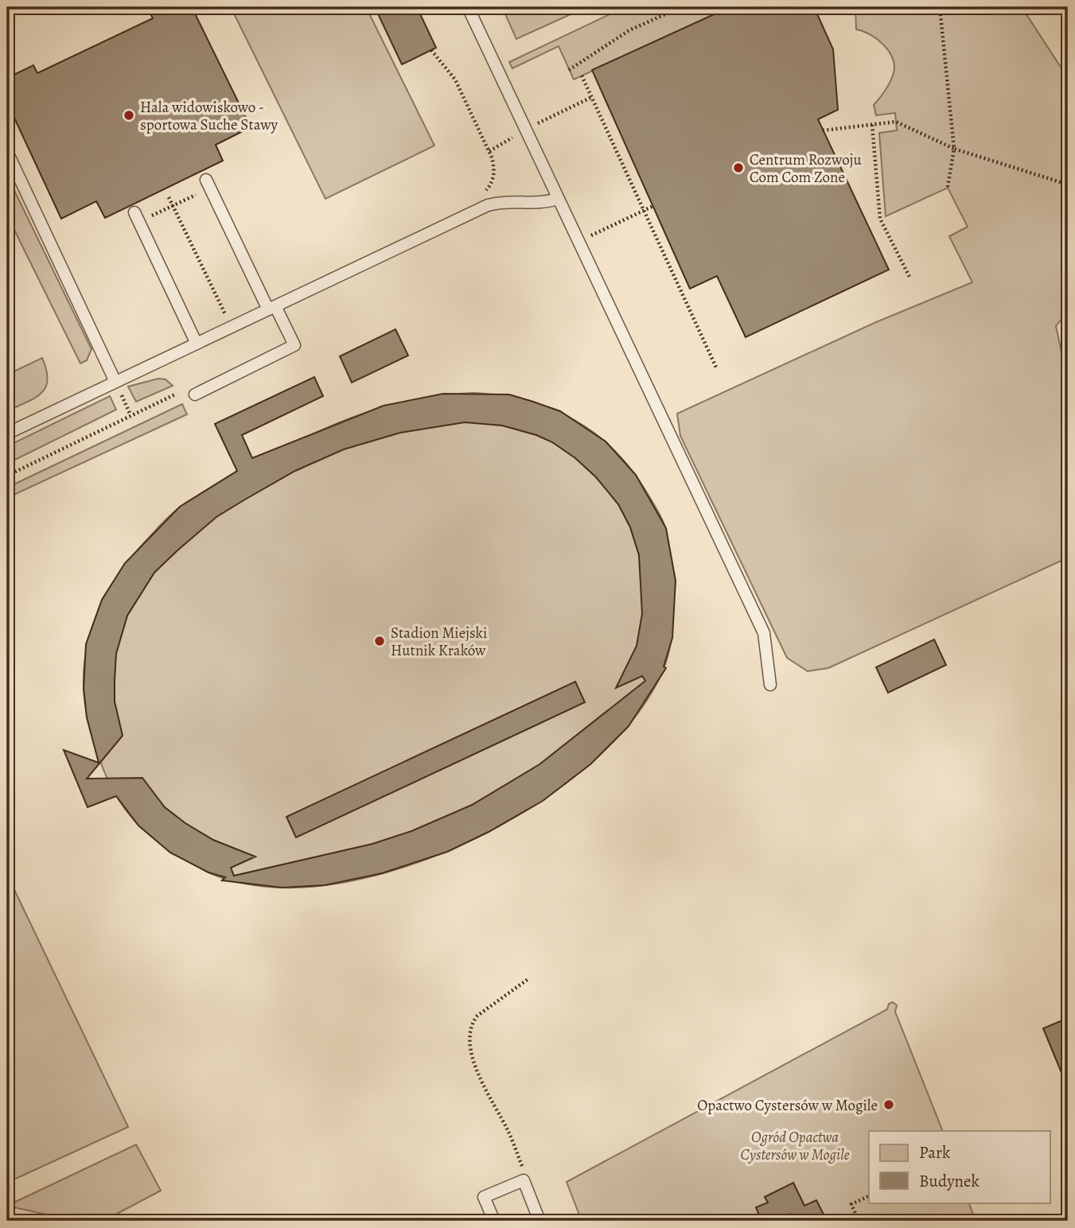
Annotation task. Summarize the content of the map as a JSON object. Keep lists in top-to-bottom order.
{
  "parks": ["Ogród Opactwa Cystersów w Mogile"],
  "places": [
    "Hala widowiskowo - sportowa Suche Stawy",
    "Centrum Rozwoju Com Com Zone",
    "Stadion Miejski Hutnik Kraków",
    "Opactwo Cystersów w Mogile"
  ],
  "legend": ["Park", "Budynek"]
}
